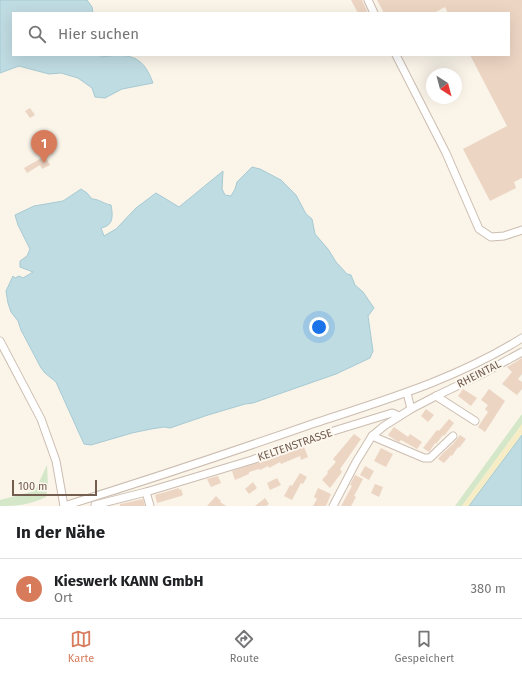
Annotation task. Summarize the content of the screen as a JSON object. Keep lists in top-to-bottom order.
{
  "streets": {
    "street": ["RHEINTAL", "KELTENSTRASSE"]
  },
  "crossings": [
    ["RHEINTAL", "KELTENSTRASSE"]
  ],
  "scale_bar": "100 m",
  "north": "bottom right",
  "page": {
    "search": "Hier suchen",
    "pins": "1",
    "scale": "100 m",
    "heading": "In der Nähe",
    "list": [
      {
        "mark": "1",
        "name": "Kieswerk KANN GmbH",
        "note": "Ort",
        "value": "380 m"
      }
    ],
    "nav": ["Karte", "Route", "Gespeichert"]
  }
}
